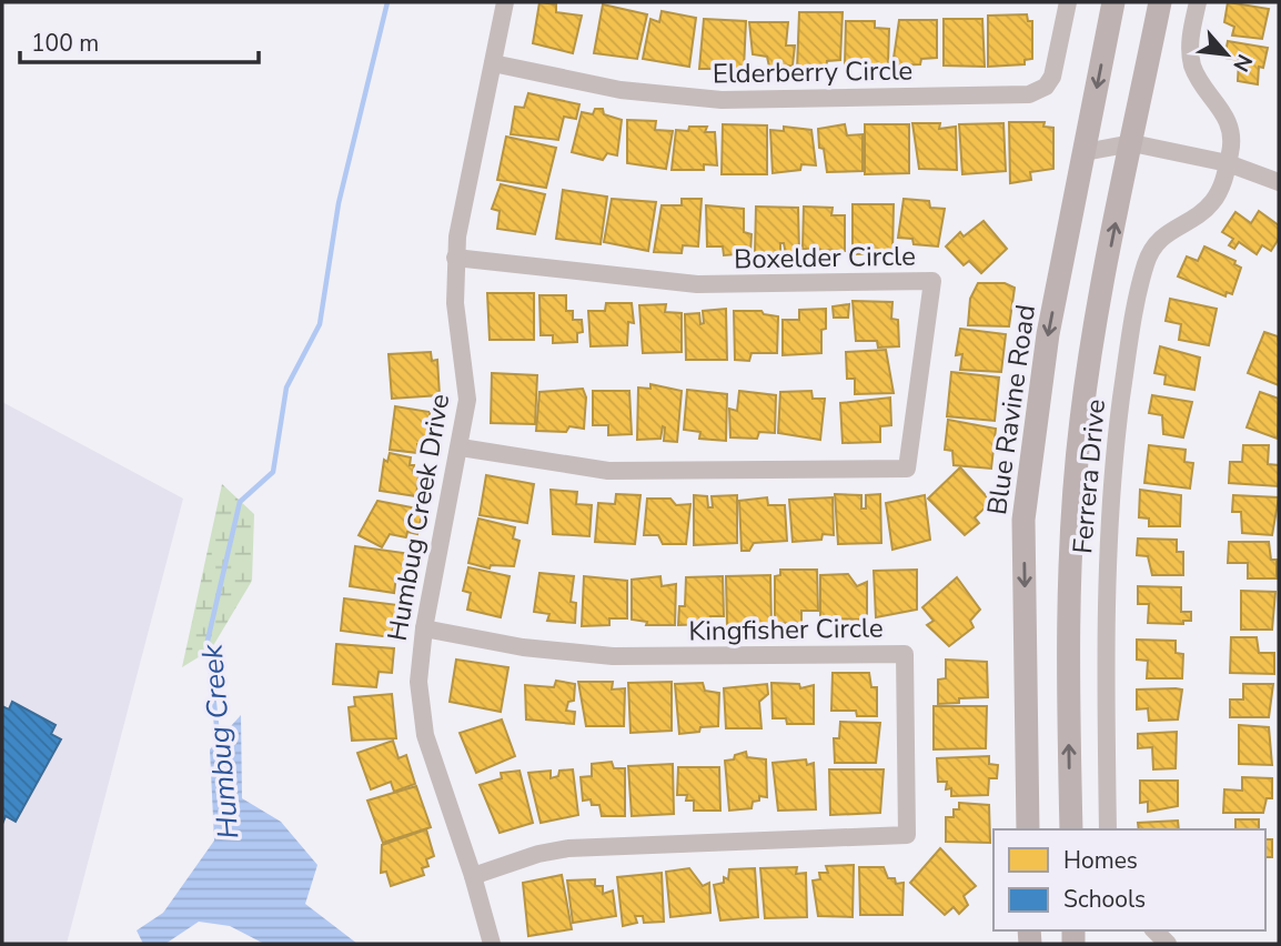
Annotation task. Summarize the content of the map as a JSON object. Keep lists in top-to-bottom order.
{
  "streets": {
    "main road": ["Blue Ravine Road"],
    "street": [
      "Elderberry Circle",
      "Boxelder Circle",
      "Ferrera Drive",
      "Humbug Creek Drive",
      "Kingfisher Circle"
    ]
  },
  "crossings": [
    ["Elderberry Circle", "Humbug Creek Drive"],
    ["Boxelder Circle", "Humbug Creek Drive"],
    ["Humbug Creek Drive", "Kingfisher Circle"]
  ],
  "water": ["Humbug Creek"],
  "legend": ["Homes", "Schools"],
  "scale_bar": "100 m",
  "north": "bottom right"
}
